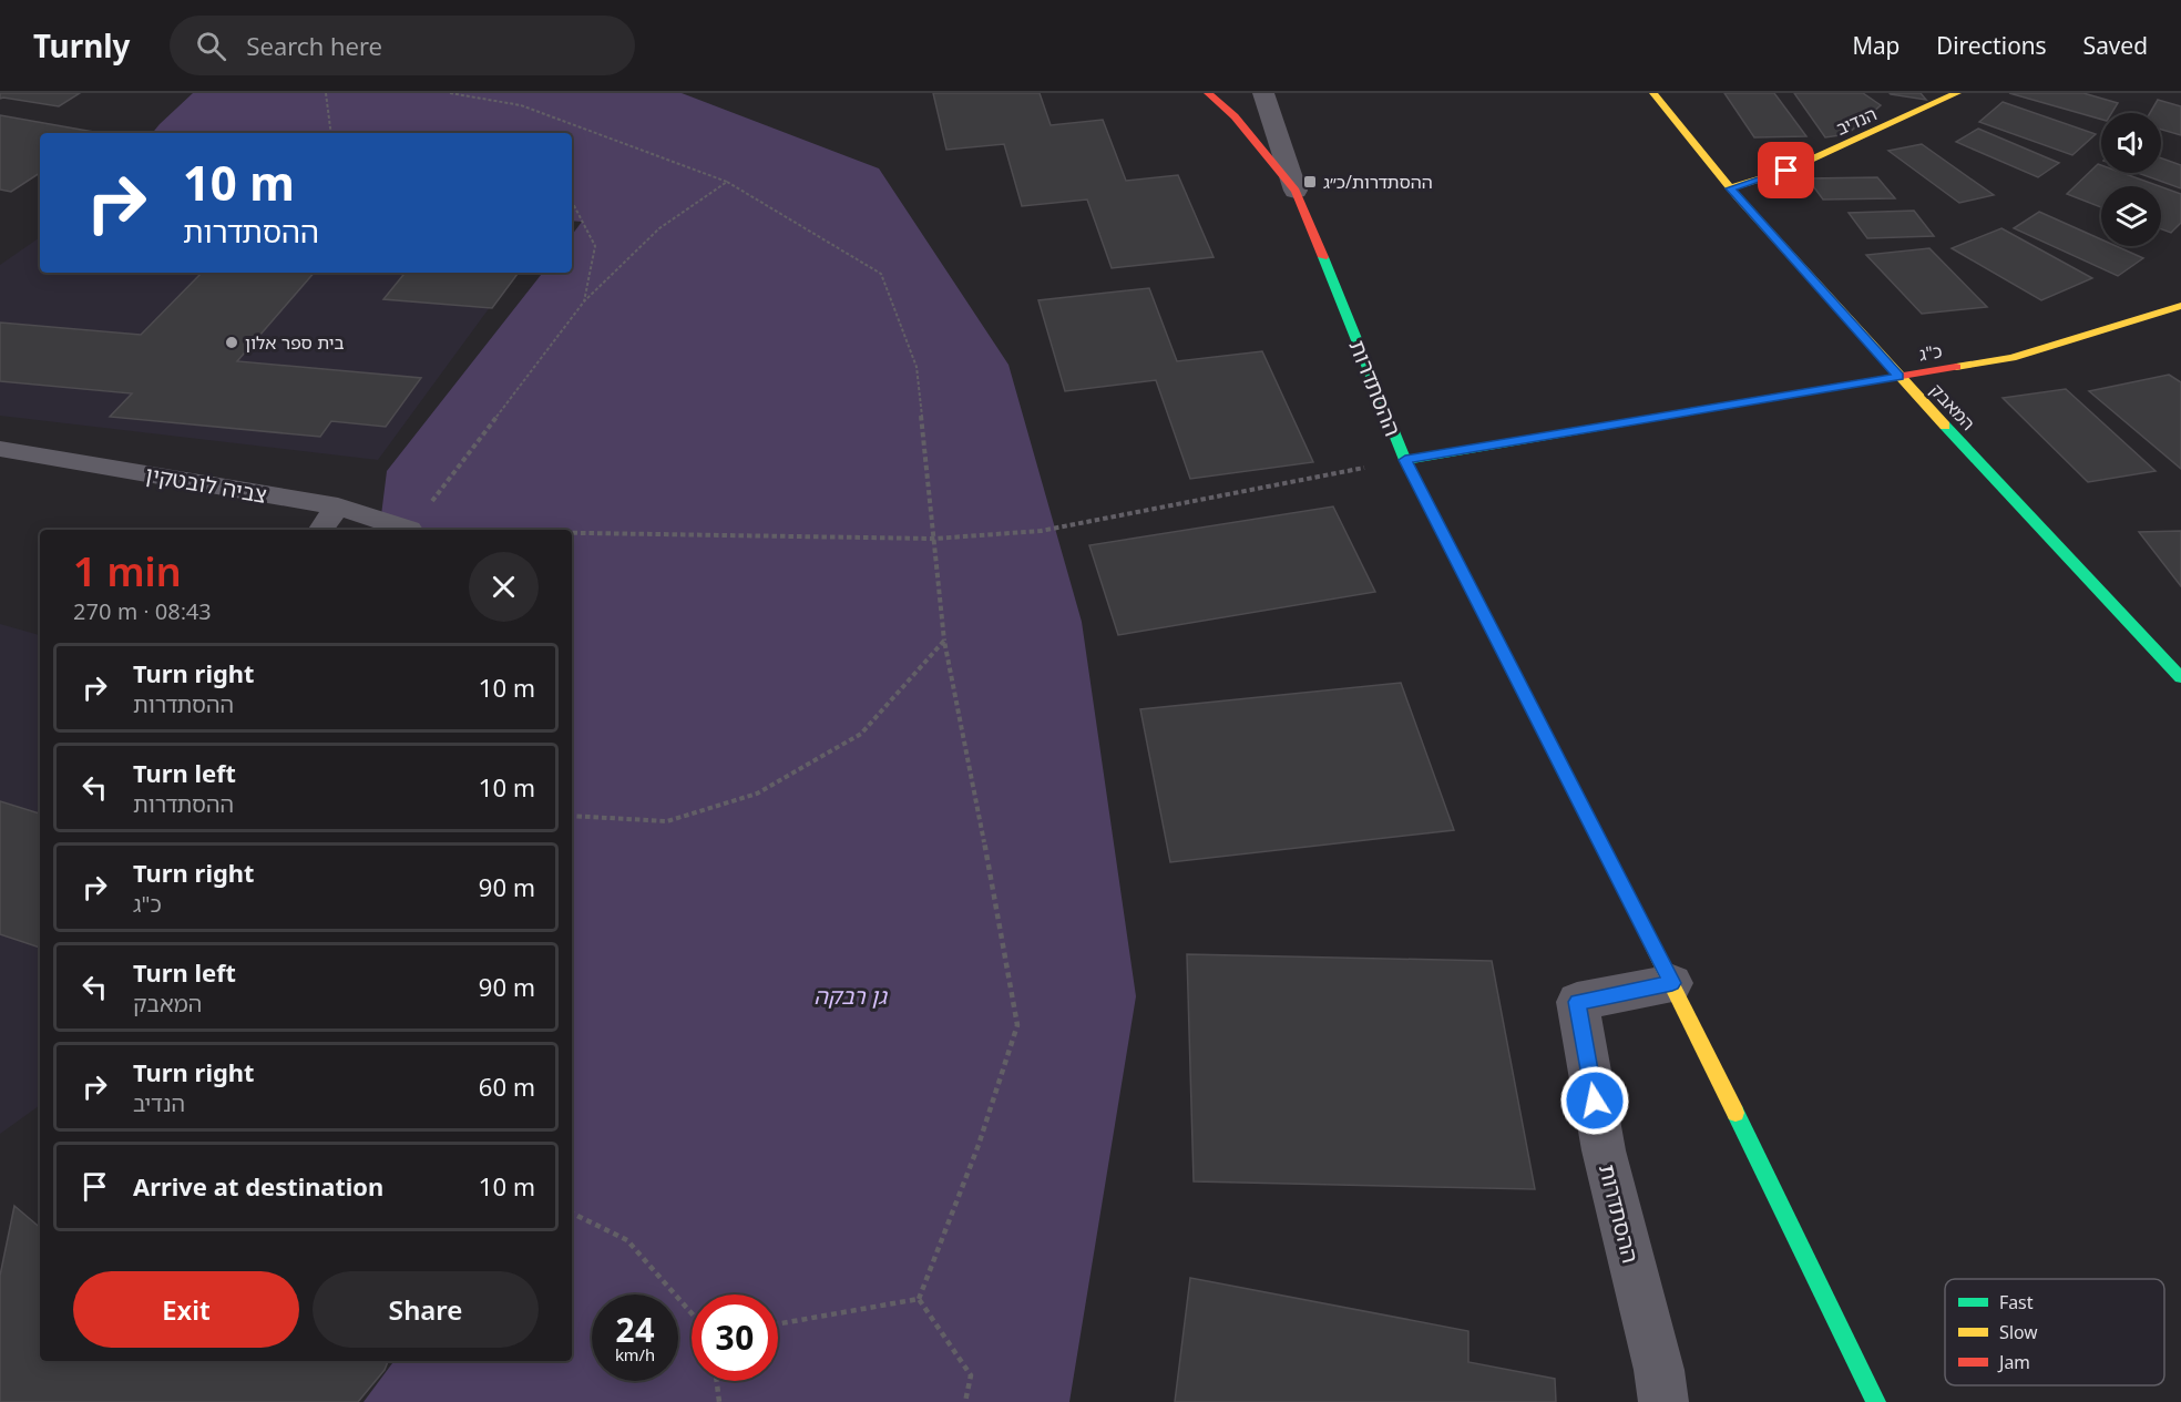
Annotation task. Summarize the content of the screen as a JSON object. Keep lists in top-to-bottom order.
{
  "streets": {
    "street": [
      "הנדיב",
      "כ\"ג",
      "ההסתדרות",
      "המאבק"
    ],
    "lane": ["צביה לובטקין"]
  },
  "crossings": [
    ["הנדיב", "המאבק"],
    ["כ\"ג", "ההסתדרות"],
    ["כ\"ג", "המאבק"]
  ],
  "parks": ["גן רבקה"],
  "places": {
    "transit": ["ההסתדרות/כ״ג"],
    "other": ["בית ספר אלון"]
  },
  "legend": ["Fast", "Slow", "Jam"],
  "page": {
    "header": "Turnly",
    "search": "Search here",
    "nav": ["Map", "Directions", "Saved"],
    "turn": ["10 m", "ההסתדרות"],
    "heading": ["1 min", "270 m · 08:43"],
    "list": [
      {
        "name": "Turn right",
        "note": "ההסתדרות",
        "value": "10 m"
      },
      {
        "name": "Turn left",
        "note": "ההסתדרות",
        "value": "10 m"
      },
      {
        "name": "Turn right",
        "note": "כ\"ג",
        "value": "90 m"
      },
      {
        "name": "Turn left",
        "note": "המאבק",
        "value": "90 m"
      },
      {
        "name": "Turn right",
        "note": "הנדיב",
        "value": "60 m"
      },
      {
        "name": "Arrive at destination",
        "value": "10 m"
      }
    ],
    "buttons": ["Exit", "Share"],
    "speed": "24 km/h",
    "limit": "30"
  }
}
